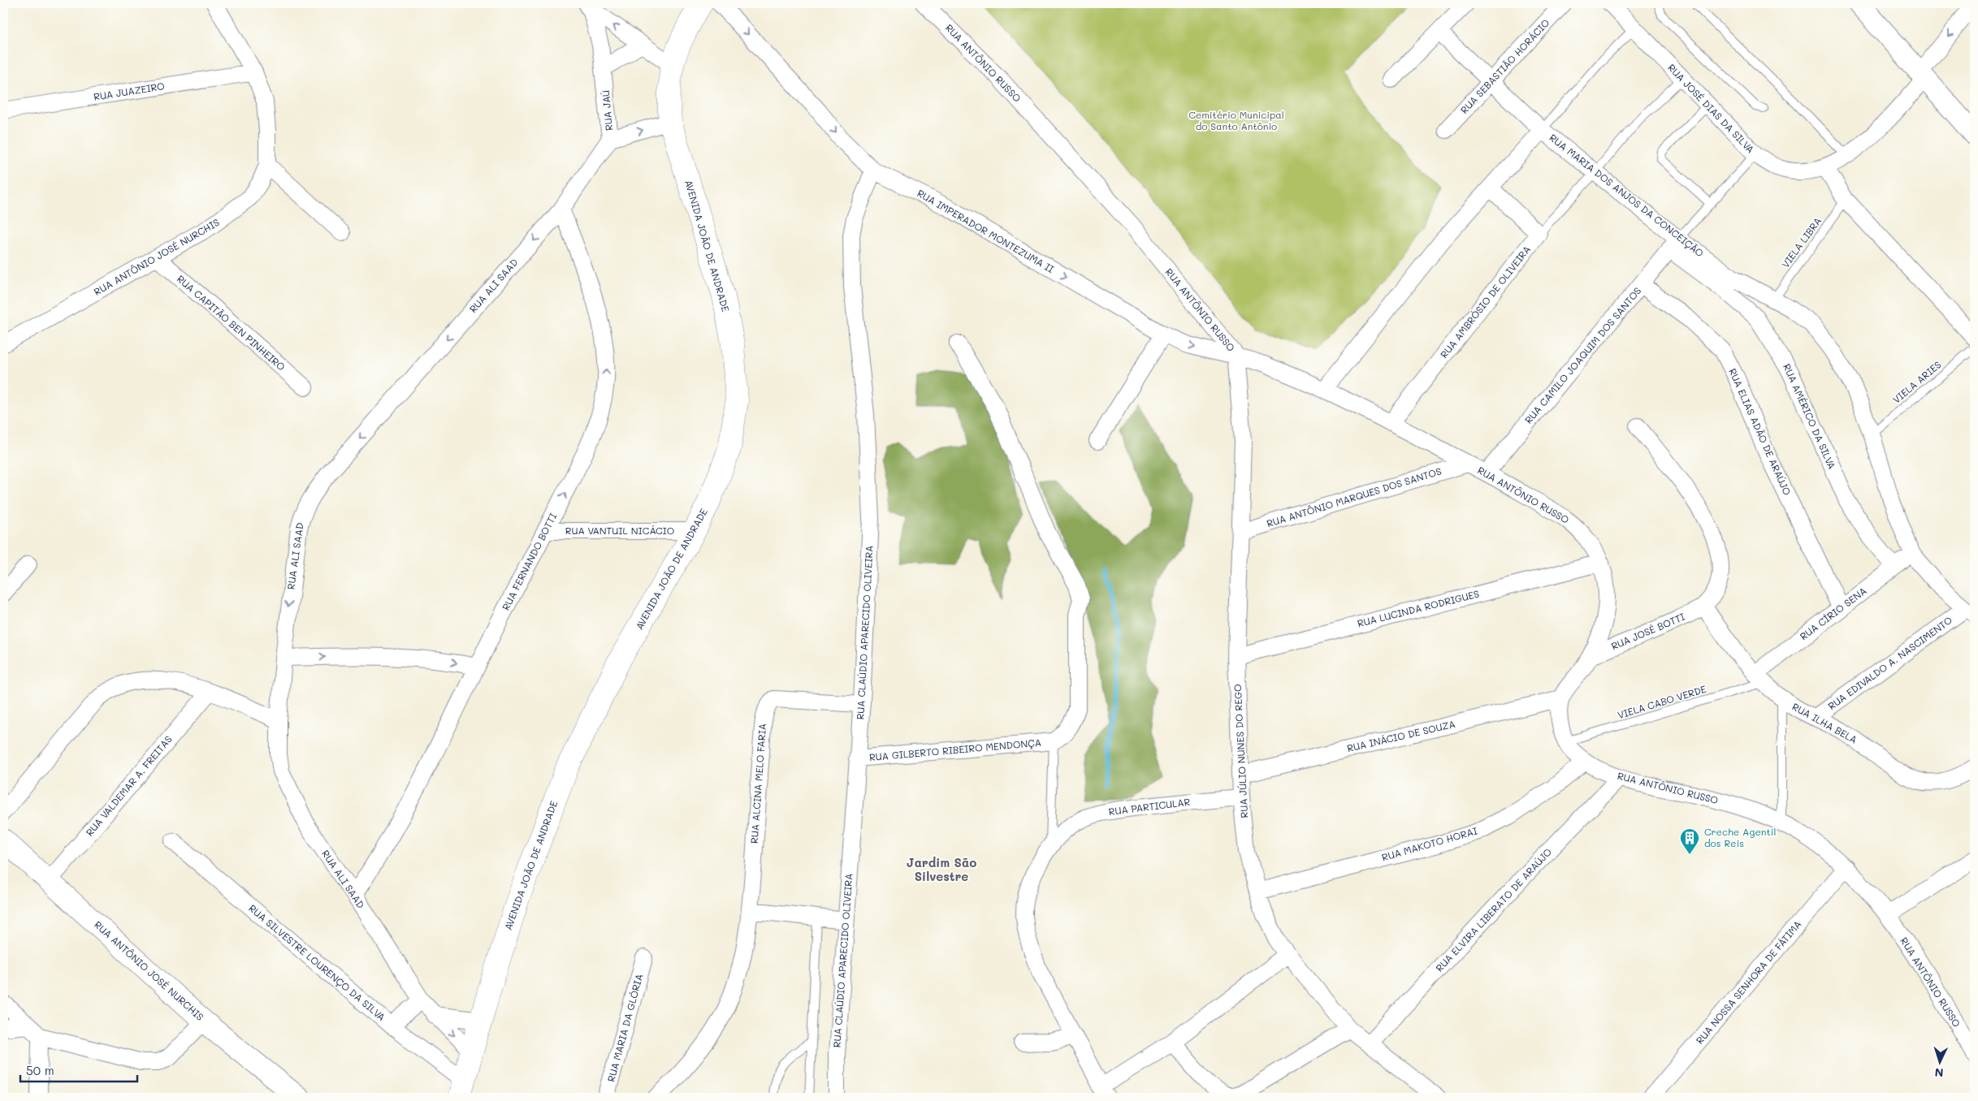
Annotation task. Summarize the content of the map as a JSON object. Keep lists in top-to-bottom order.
{
  "streets": {
    "main road": ["AVENIDA JOÃO DE ANDRADE"],
    "street": [
      "RUA ANTÔNIO RUSSO",
      "RUA SEBASTIÃO HORÁCIO",
      "RUA JUAZEIRO",
      "RUA JOSÉ DIAS DA SILVA",
      "RUA JAÚ",
      "RUA MARIA DOS ANJOS DA CONCEIÇÃO",
      "RUA IMPERADOR MONTEZUMA II",
      "RUA ANTÔNIO JOSÉ NURCHIS",
      "RUA ALI SAAD",
      "RUA AMBRÓSIO DE OLIVEIRA",
      "RUA CAPITÃO BEN PINHEIRO",
      "RUA CAMILO JOAQUIM DOS SANTOS",
      "RUA AMÉRICO DA SILVA",
      "RUA ELIAS ADÃO DE ARAÚJO",
      "RUA ANTÔNIO MARQUES DOS SANTOS",
      "RUA VANTUIL NICÁCIO",
      "RUA FERNANDO BOTTI",
      "RUA LUCINDA RODRIGUES",
      "RUA CÍRIO SENA",
      "RUA JOSÉ BOTTI",
      "RUA CLAÚDIO APARECIDO OLIVEIRA",
      "RUA EDIVALDO A. NASCIMENTO",
      "RUA ILHA BELA",
      "RUA INÁCIO DE SOUZA",
      "RUA GILBERTO RIBEIRO MENDONÇA",
      "RUA JÚLIO NUNES DO REGO",
      "RUA ALCINA MELO FARIA",
      "RUA VALDEMAR A. FREITAS",
      "RUA PARTICULAR",
      "RUA MAKOTO HORAI",
      "RUA ELVIRA LIBERATO DE ARAÚJO",
      "RUA SILVESTRE LOURENÇO DA SILVA",
      "RUA NOSSA SENHORA DE FÁTIMA",
      "RUA MARIA DA GLÓRIA"
    ],
    "lane": ["VIELA LIBRA", "VIELA ARIES", "VIELA CABO VERDE"]
  },
  "crossings": [
    ["RUA ANTÔNIO RUSSO", "RUA IMPERADOR MONTEZUMA II"],
    ["RUA ANTÔNIO RUSSO", "RUA AMBRÓSIO DE OLIVEIRA"],
    ["RUA ANTÔNIO RUSSO", "RUA CAMILO JOAQUIM DOS SANTOS"],
    ["RUA ANTÔNIO RUSSO", "RUA ANTÔNIO MARQUES DOS SANTOS"],
    ["RUA ANTÔNIO RUSSO", "RUA LUCINDA RODRIGUES"],
    ["RUA ANTÔNIO RUSSO", "RUA JOSÉ BOTTI"],
    ["RUA ANTÔNIO RUSSO", "VIELA CABO VERDE"],
    ["RUA ANTÔNIO RUSSO", "RUA INÁCIO DE SOUZA"],
    ["RUA ANTÔNIO RUSSO", "RUA JÚLIO NUNES DO REGO"],
    ["RUA ANTÔNIO RUSSO", "RUA MAKOTO HORAI"],
    ["RUA ANTÔNIO RUSSO", "RUA ELVIRA LIBERATO DE ARAÚJO"],
    ["RUA ANTÔNIO RUSSO", "RUA NOSSA SENHORA DE FÁTIMA"],
    ["RUA SEBASTIÃO HORÁCIO", "RUA MARIA DOS ANJOS DA CONCEIÇÃO"],
    ["RUA JUAZEIRO", "RUA ANTÔNIO JOSÉ NURCHIS"],
    ["RUA JAÚ", "AVENIDA JOÃO DE ANDRADE"],
    ["RUA JAÚ", "RUA ALI SAAD"],
    ["RUA MARIA DOS ANJOS DA CONCEIÇÃO", "VIELA LIBRA"],
    ["RUA MARIA DOS ANJOS DA CONCEIÇÃO", "RUA CAMILO JOAQUIM DOS SANTOS"],
    ["RUA MARIA DOS ANJOS DA CONCEIÇÃO", "VIELA ARIES"],
    ["RUA MARIA DOS ANJOS DA CONCEIÇÃO", "RUA AMÉRICO DA SILVA"],
    ["RUA MARIA DOS ANJOS DA CONCEIÇÃO", "RUA CÍRIO SENA"],
    ["RUA MARIA DOS ANJOS DA CONCEIÇÃO", "RUA EDIVALDO A. NASCIMENTO"],
    ["RUA IMPERADOR MONTEZUMA II", "RUA CLAÚDIO APARECIDO OLIVEIRA"],
    ["RUA IMPERADOR MONTEZUMA II", "RUA JÚLIO NUNES DO REGO"],
    ["AVENIDA JOÃO DE ANDRADE", "RUA ALI SAAD"],
    ["AVENIDA JOÃO DE ANDRADE", "RUA VANTUIL NICÁCIO"],
    ["AVENIDA JOÃO DE ANDRADE", "RUA SILVESTRE LOURENÇO DA SILVA"],
    ["RUA ANTÔNIO JOSÉ NURCHIS", "RUA CAPITÃO BEN PINHEIRO"],
    ["RUA ANTÔNIO JOSÉ NURCHIS", "RUA VALDEMAR A. FREITAS"],
    ["RUA ALI SAAD", "RUA FERNANDO BOTTI"],
    ["RUA CAMILO JOAQUIM DOS SANTOS", "RUA AMÉRICO DA SILVA"],
    ["RUA CAMILO JOAQUIM DOS SANTOS", "RUA ELIAS ADÃO DE ARAÚJO"],
    ["RUA AMÉRICO DA SILVA", "RUA CÍRIO SENA"],
    ["RUA ELIAS ADÃO DE ARAÚJO", "RUA CÍRIO SENA"],
    ["RUA ANTÔNIO MARQUES DOS SANTOS", "RUA JÚLIO NUNES DO REGO"],
    ["RUA VANTUIL NICÁCIO", "RUA FERNANDO BOTTI"],
    ["RUA LUCINDA RODRIGUES", "RUA JÚLIO NUNES DO REGO"],
    ["RUA CÍRIO SENA", "VIELA CABO VERDE"],
    ["RUA CÍRIO SENA", "RUA ILHA BELA"],
    ["RUA JOSÉ BOTTI", "RUA ILHA BELA"],
    ["RUA CLAÚDIO APARECIDO OLIVEIRA", "RUA GILBERTO RIBEIRO MENDONÇA"],
    ["RUA CLAÚDIO APARECIDO OLIVEIRA", "RUA ALCINA MELO FARIA"],
    ["RUA EDIVALDO A. NASCIMENTO", "RUA ILHA BELA"],
    ["VIELA CABO VERDE", "RUA ILHA BELA"],
    ["RUA INÁCIO DE SOUZA", "RUA JÚLIO NUNES DO REGO"],
    ["RUA JÚLIO NUNES DO REGO", "RUA PARTICULAR"],
    ["RUA JÚLIO NUNES DO REGO", "RUA MAKOTO HORAI"],
    ["RUA JÚLIO NUNES DO REGO", "RUA ELVIRA LIBERATO DE ARAÚJO"]
  ],
  "one_way": ["RUA IMPERADOR MONTEZUMA II", "RUA ALI SAAD", "RUA FERNANDO BOTTI"],
  "districts": ["Jardim São Silvestre"],
  "parks": ["Cemitério Municipal do Santo Antônio"],
  "places": {
    "building": ["Creche Agentil dos Reis"]
  },
  "scale_bar": "50 m",
  "north": "bottom"
}
